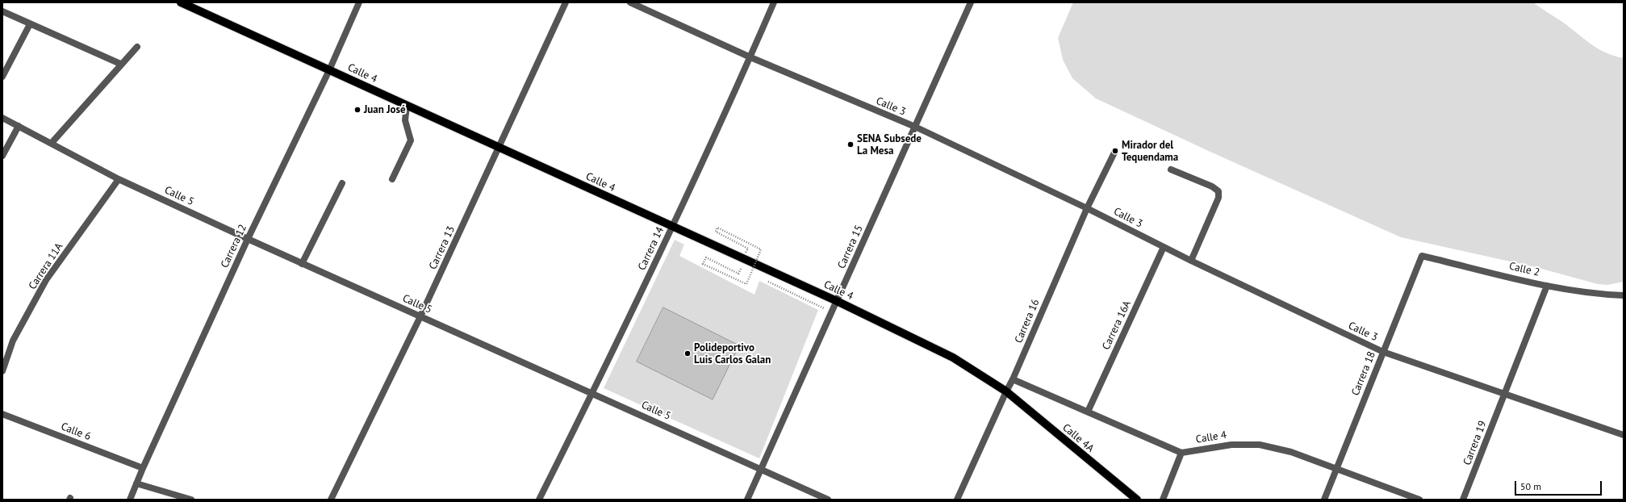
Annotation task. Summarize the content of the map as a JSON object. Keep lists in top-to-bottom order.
{
  "streets": {
    "main road": ["Calle 4", "Calle 4A"],
    "street": [
      "Calle 3",
      "Calle 5",
      "Carrera 12",
      "Carrera 15",
      "Carrera 13",
      "Carrera 14",
      "Carrera 11A",
      "Calle 2",
      "Carrera 16",
      "Carrera 16A",
      "Carrera 18",
      "Calle 6",
      "Carrera 19"
    ]
  },
  "crossings": [
    ["Calle 4", "Carrera 12"],
    ["Calle 4", "Carrera 15"],
    ["Calle 4", "Carrera 13"],
    ["Calle 4", "Carrera 14"],
    ["Calle 4", "Carrera 16"],
    ["Calle 4", "Carrera 18"],
    ["Calle 4", "Calle 4A"],
    ["Calle 3", "Carrera 15"],
    ["Calle 3", "Carrera 14"],
    ["Calle 3", "Carrera 16"],
    ["Calle 3", "Carrera 16A"],
    ["Calle 3", "Carrera 18"],
    ["Calle 3", "Carrera 19"],
    ["Calle 5", "Carrera 12"],
    ["Calle 5", "Carrera 15"],
    ["Calle 5", "Carrera 13"],
    ["Calle 5", "Carrera 14"],
    ["Calle 5", "Carrera 11A"],
    ["Carrera 12", "Calle 6"],
    ["Calle 2", "Carrera 18"],
    ["Calle 2", "Carrera 19"],
    ["Carrera 16", "Calle 4A"]
  ],
  "places": [
    "Juan José",
    "SENA Subsede La Mesa",
    "Mirador del Tequendama",
    "Polideportivo Luis Carlos Galan"
  ],
  "scale_bar": "50 m"
}
